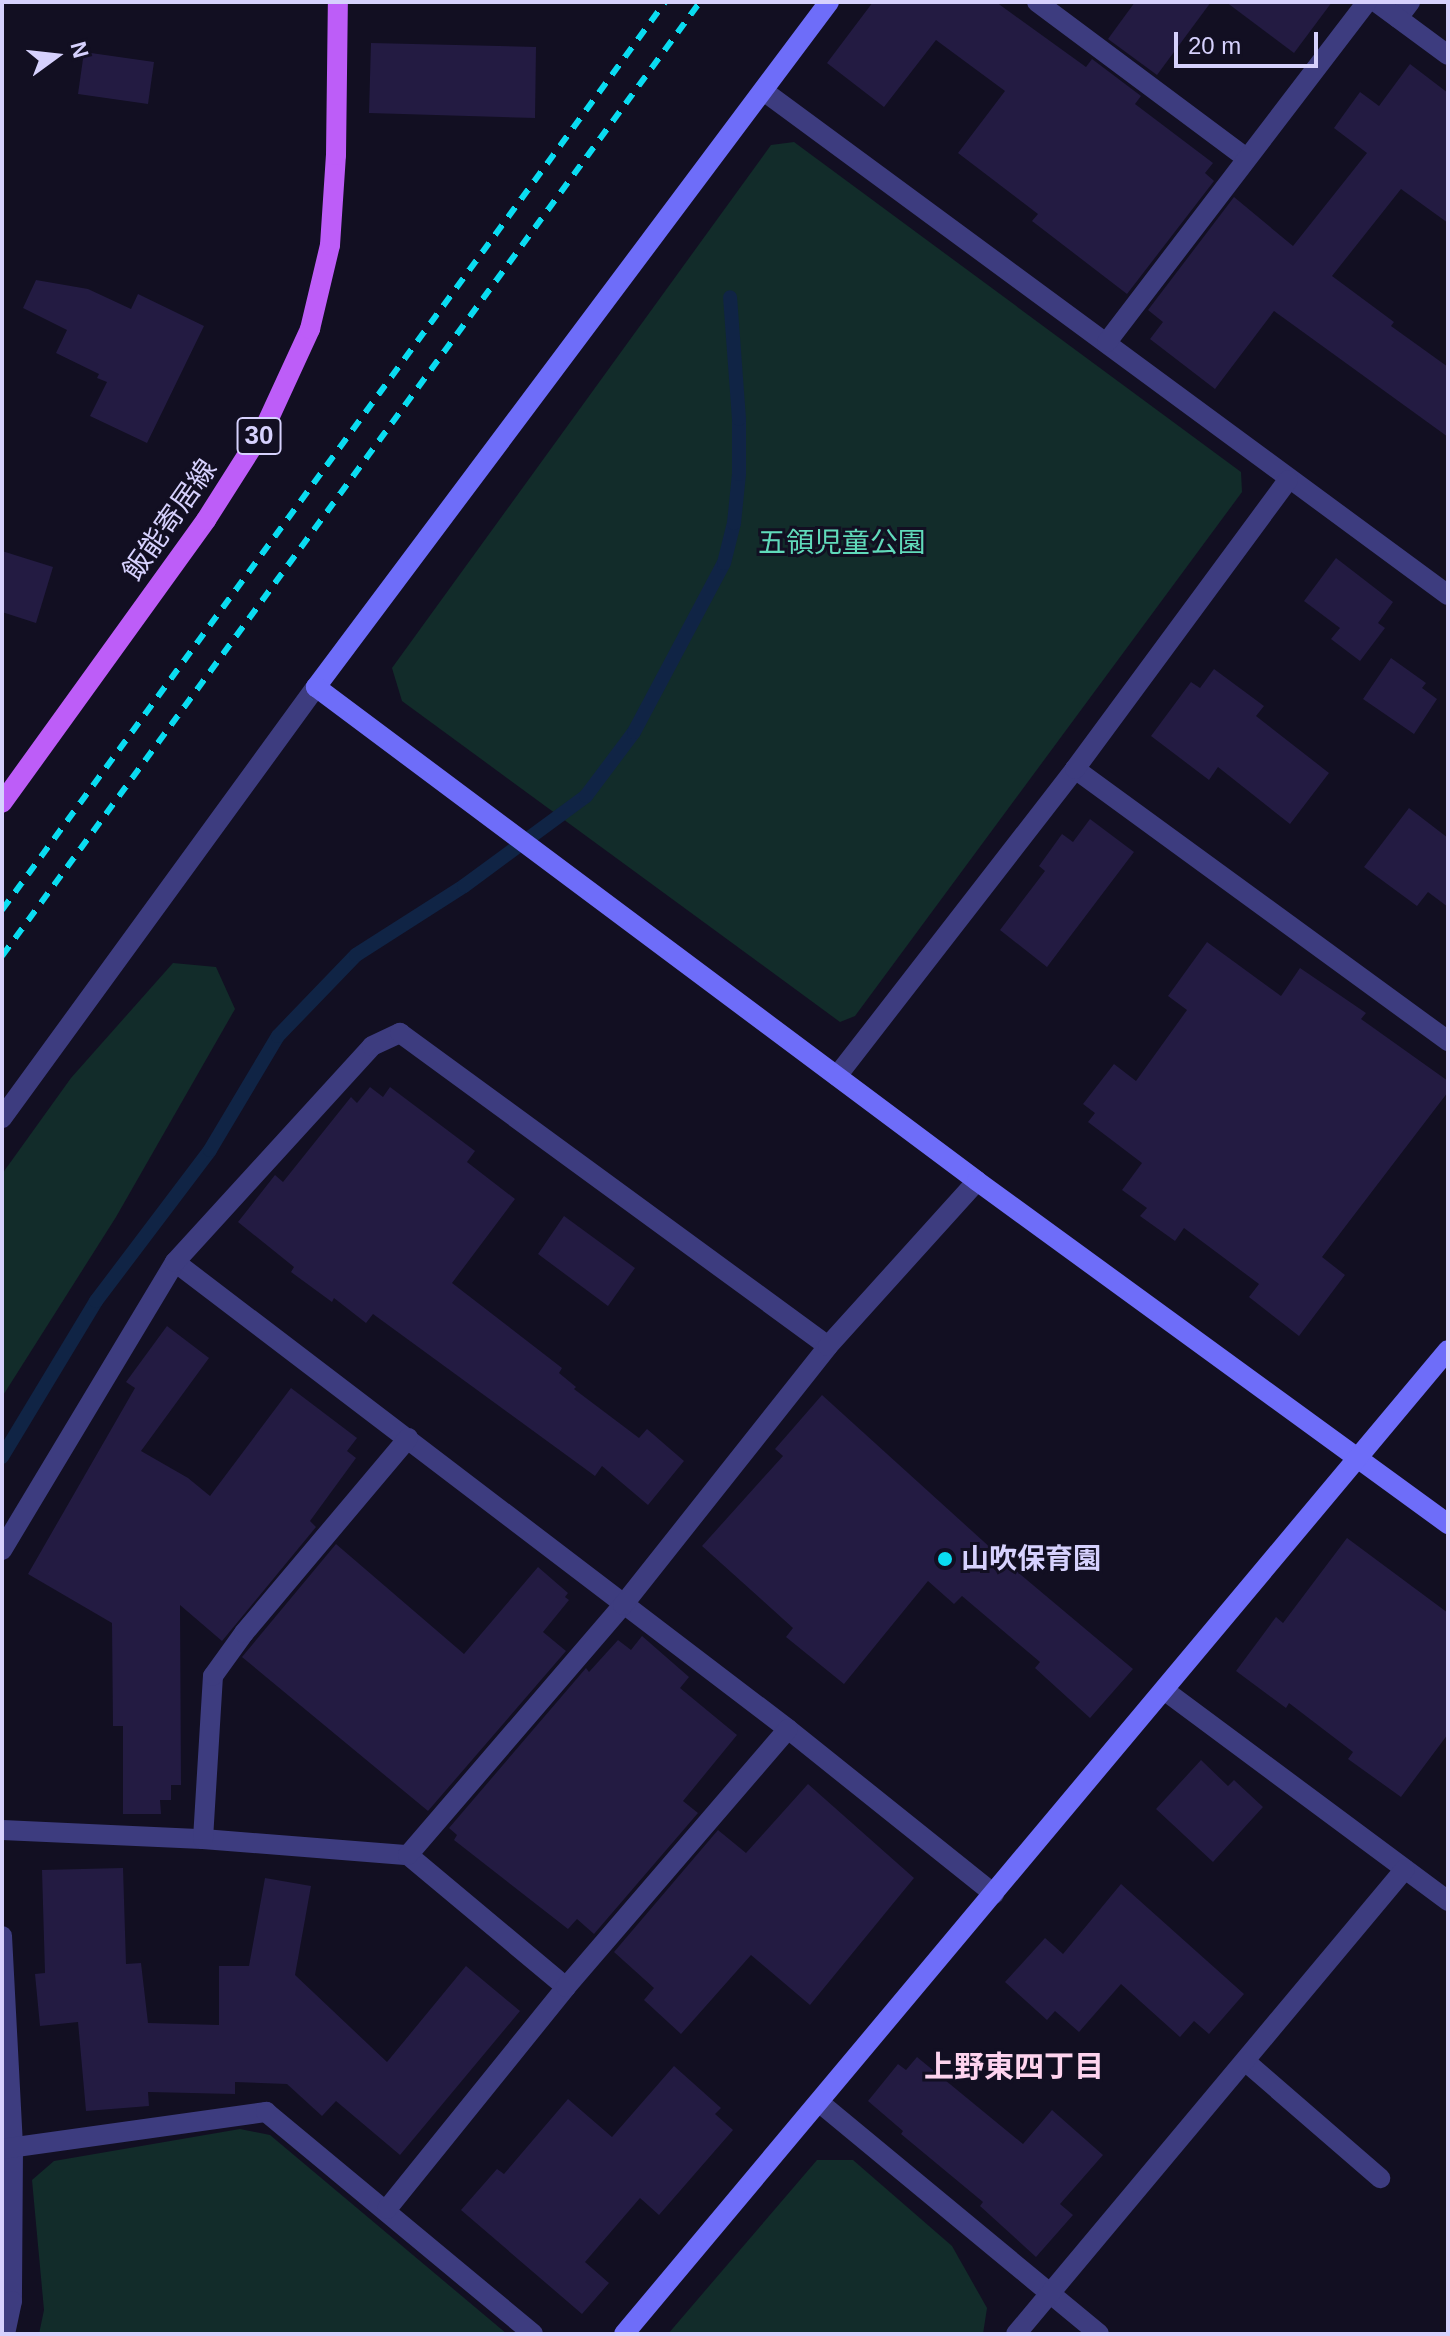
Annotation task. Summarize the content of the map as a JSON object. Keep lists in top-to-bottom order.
{
  "streets": {
    "main road": ["30", "飯能寄居線"]
  },
  "districts": ["上野東四丁目"],
  "parks": ["五領児童公園"],
  "places": ["山吹保育園"],
  "scale_bar": "20 m",
  "north": "right"
}
